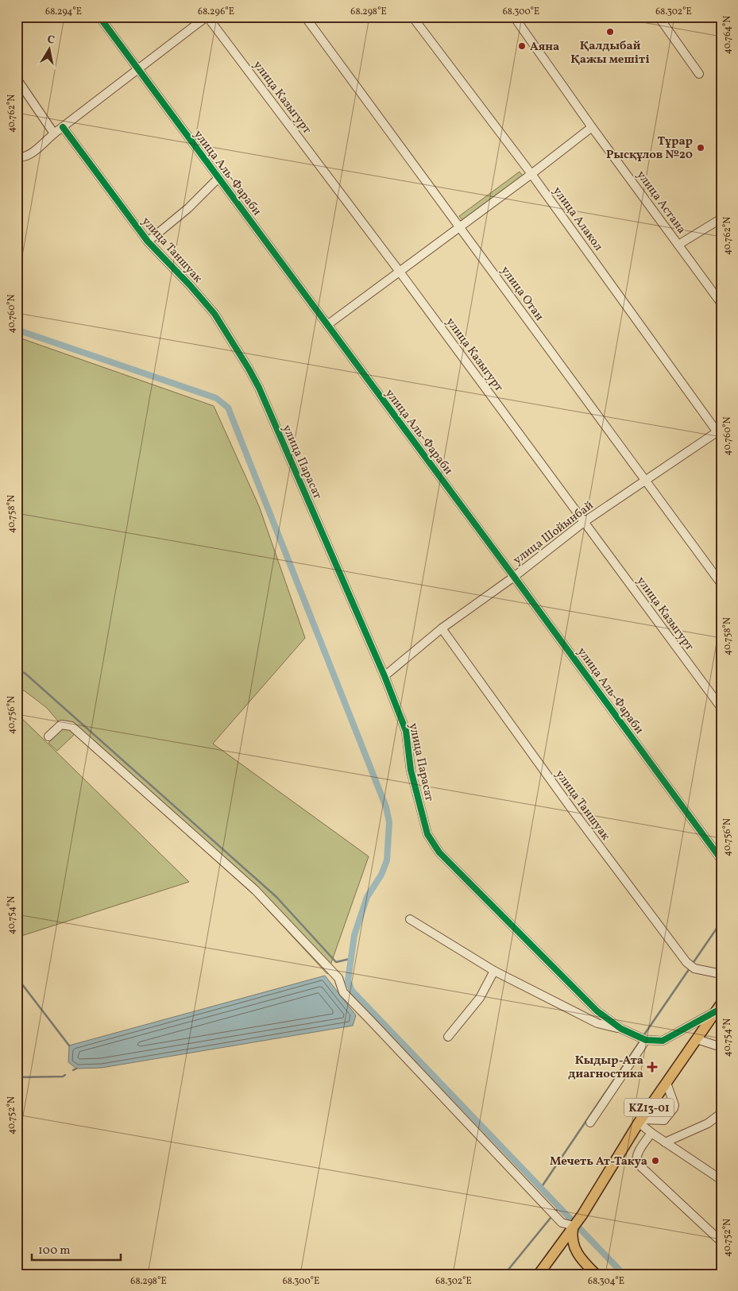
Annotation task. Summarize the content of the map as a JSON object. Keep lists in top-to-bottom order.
{
  "streets": {
    "main road": ["KZ13-01"],
    "street": [
      "улица Казыгурт",
      "улица Аль-Фараби",
      "улица Астана",
      "улица Алакол",
      "улица Таншуак",
      "улица Отан",
      "улица Парасат",
      "улица Шойынбай"
    ]
  },
  "crossings": [
    ["улица Казыгурт", "улица Шойынбай"],
    ["улица Аль-Фараби", "улица Шойынбай"],
    ["улица Алакол", "улица Шойынбай"],
    ["улица Таншуак", "улица Парасат"],
    ["улица Таншуак", "улица Шойынбай"],
    ["улица Отан", "улица Шойынбай"],
    ["улица Парасат", "улица Шойынбай"],
    ["улица Парасат", "KZ13-01"]
  ],
  "places": {
    "other": [
      "Қалдыбай Қажы мешіті",
      "Аяна",
      "Тұрар Рысқұлов №20",
      "Мечеть Ат-Такуа"
    ],
    "health": ["Кыдыр-Ата диагностика"]
  },
  "scale_bar": "100 m",
  "north": "top",
  "coordinates": [
    "68.294°E",
    "68.296°E",
    "68.298°E",
    "68.300°E",
    "68.302°E",
    "40.764°N",
    "40.762°N",
    "40.760°N",
    "40.758°N",
    "40.756°N",
    "40.754°N",
    "40.752°N",
    "68.304°E"
  ]
}
